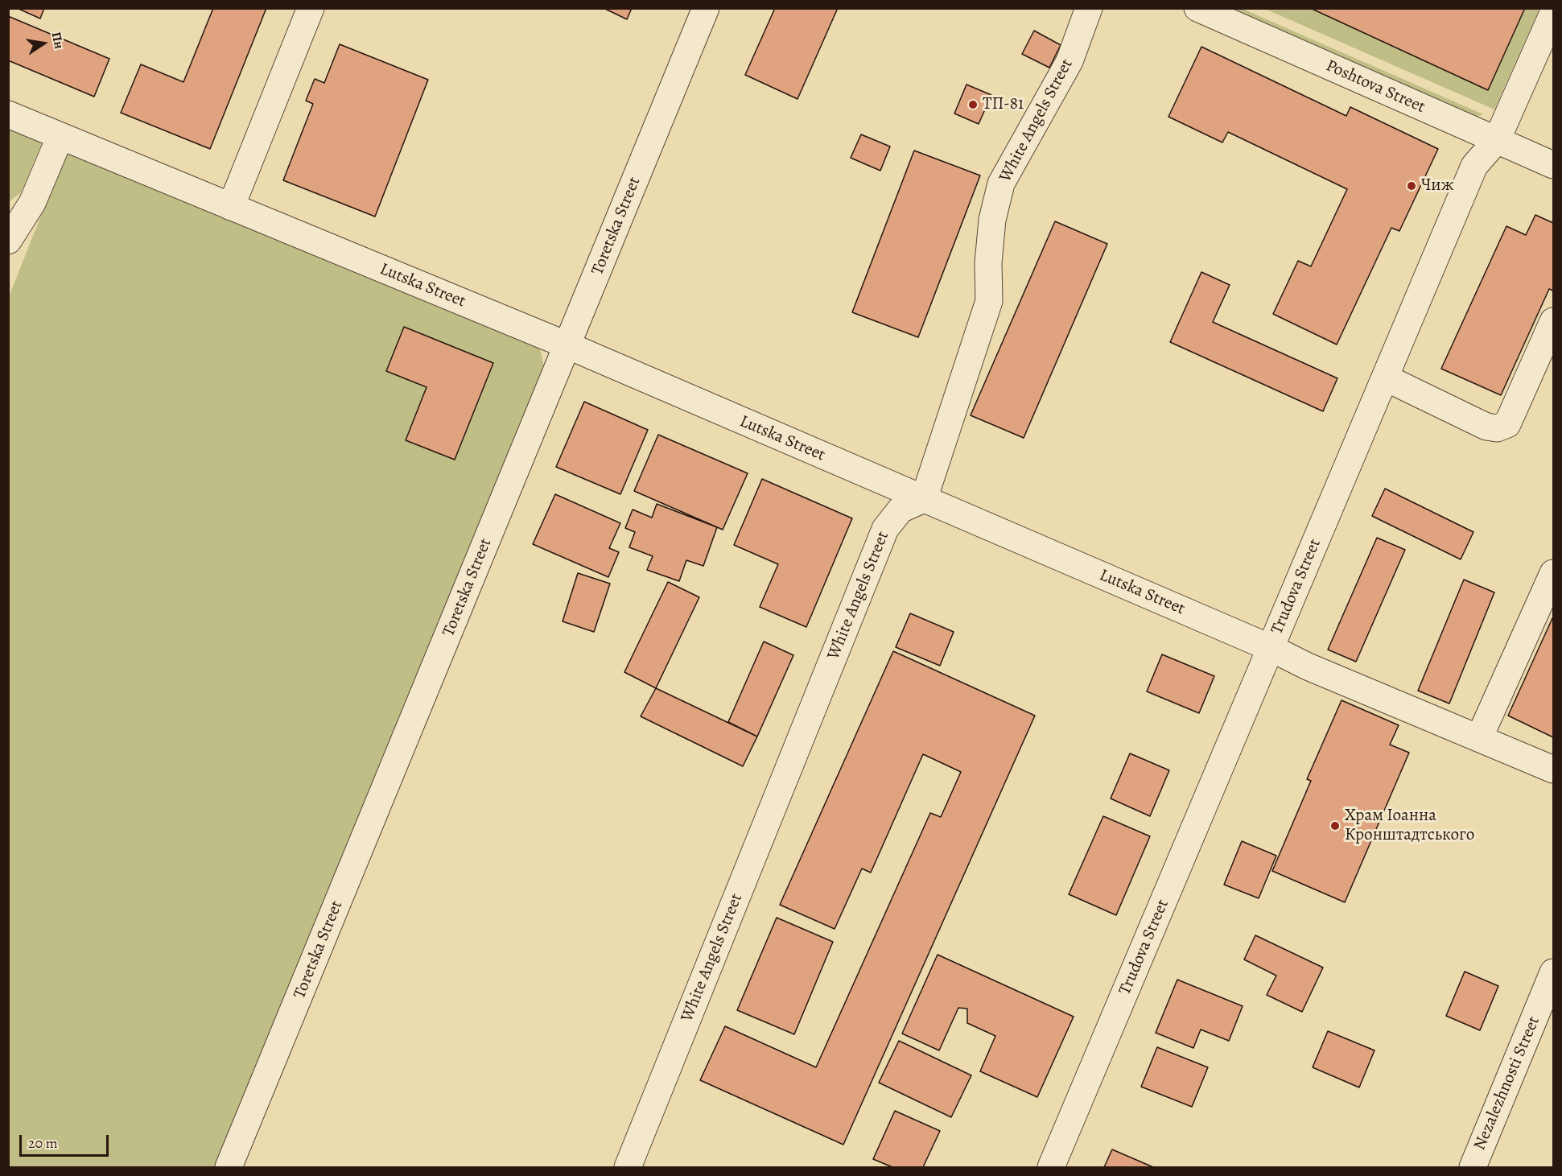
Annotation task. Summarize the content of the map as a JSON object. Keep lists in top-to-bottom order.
{
  "streets": {
    "street": [
      "Poshtova Street",
      "White Angels Street",
      "Toretska Street",
      "Lutska Street",
      "Trudova Street",
      "Nezalezhnosti Street"
    ]
  },
  "crossings": [
    ["Poshtova Street", "Trudova Street"],
    ["White Angels Street", "Lutska Street"],
    ["Toretska Street", "Lutska Street"],
    ["Lutska Street", "Trudova Street"]
  ],
  "places": ["ТП-81", "Чиж", "Храм Іоанна Кронштадтського"],
  "scale_bar": "20 m",
  "north": "right"
}
